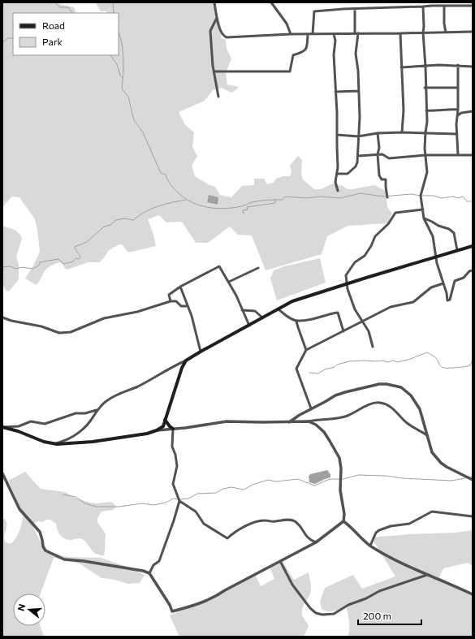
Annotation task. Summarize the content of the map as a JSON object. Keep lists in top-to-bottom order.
{
  "legend": ["Road", "Park"],
  "scale_bar": "200 m",
  "north": "left"
}
